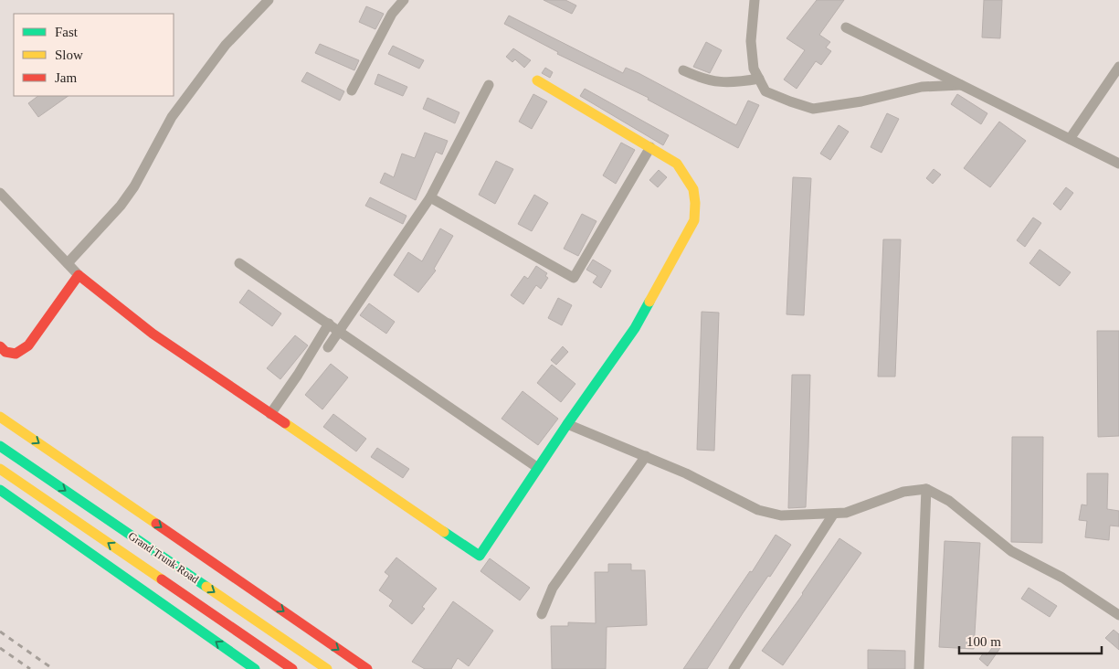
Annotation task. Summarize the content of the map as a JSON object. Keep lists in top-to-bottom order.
{
  "streets": {
    "main road": ["Grand Trunk Road"]
  },
  "legend": ["Fast", "Slow", "Jam"],
  "scale_bar": "100 m"
}
